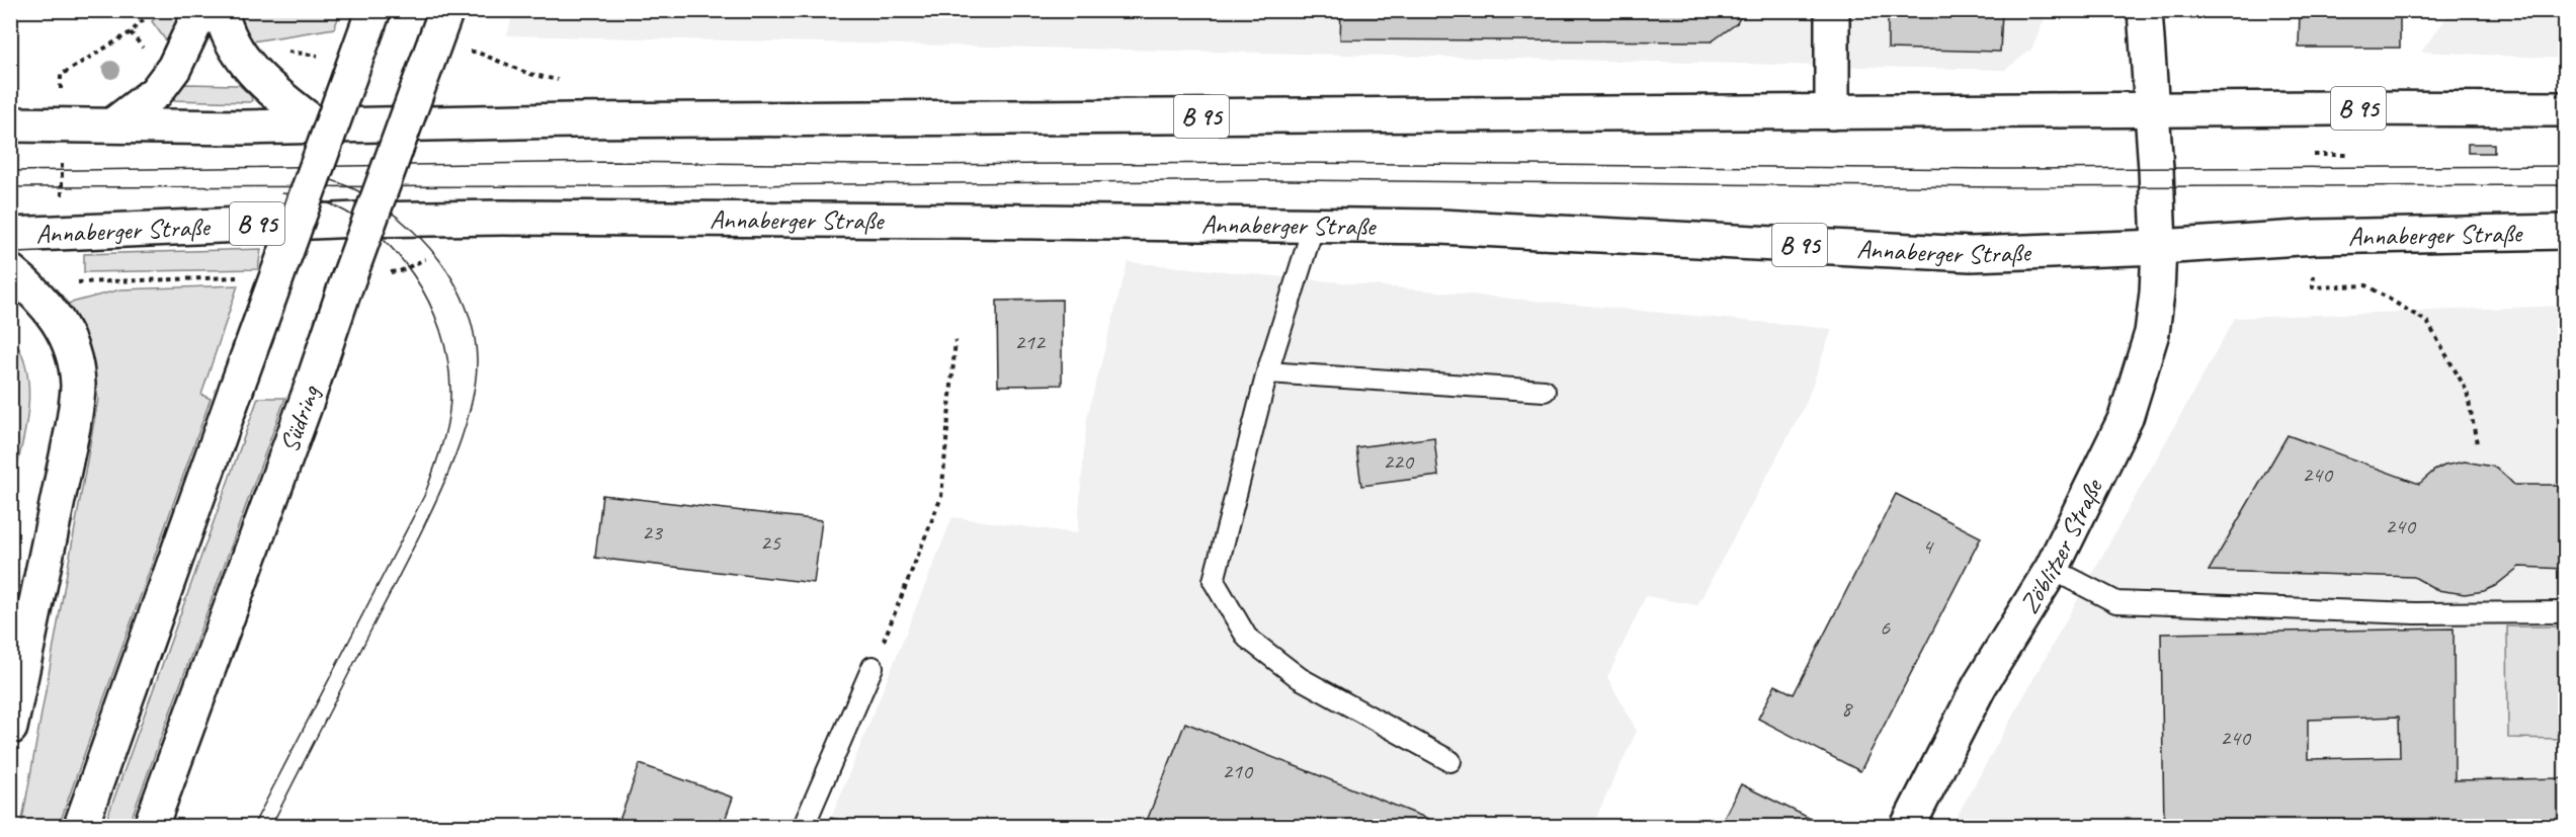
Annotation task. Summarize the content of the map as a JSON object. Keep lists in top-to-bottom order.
{
  "streets": {
    "main road": [
      "B 95",
      "Annaberger Straße",
      "Südring",
      "Zöblitzer Straße"
    ]
  },
  "crossings": [
    ["B 95", "Zöblitzer Straße"],
    ["Annaberger Straße", "Zöblitzer Straße"]
  ],
  "house_numbers": [
    "212",
    "220",
    "240",
    "240",
    "23",
    "25",
    "4",
    "6",
    "8",
    "240",
    "210"
  ]
}
